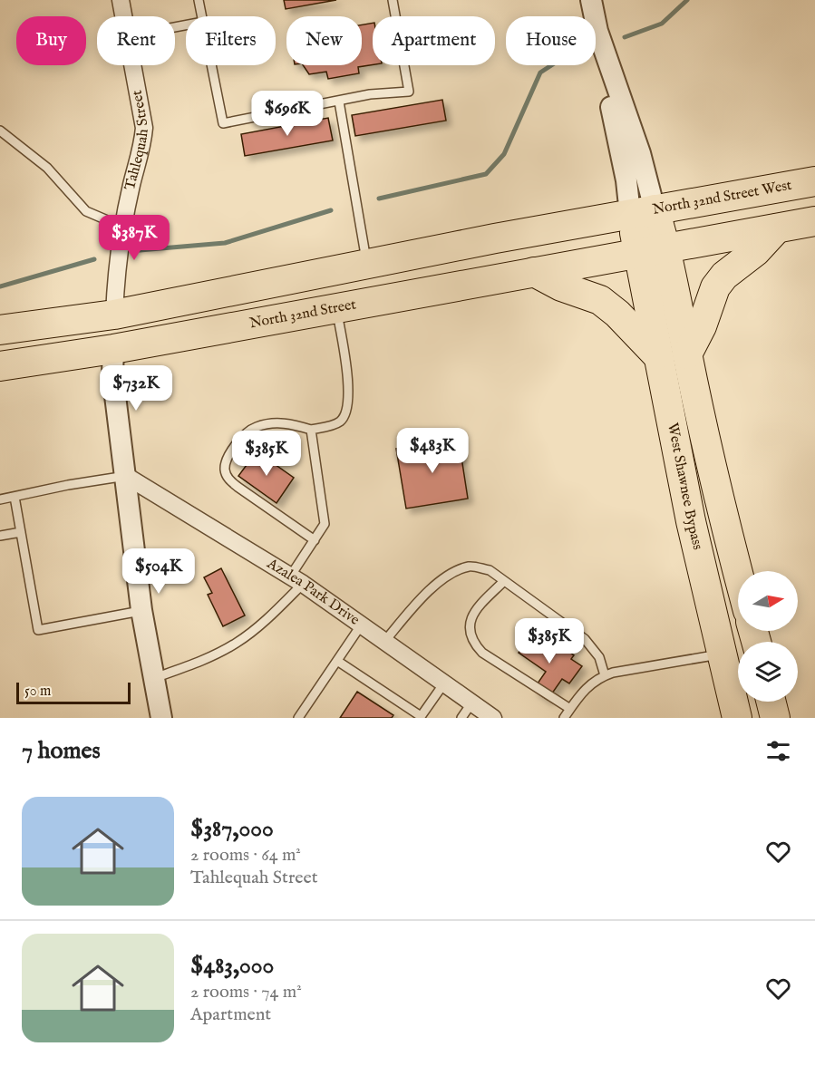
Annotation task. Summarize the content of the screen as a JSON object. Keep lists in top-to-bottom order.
{
  "streets": {
    "highway": ["North 32nd Street West", "North 32nd Street", "West Shawnee Bypass"],
    "street": ["Tahlequah Street", "Azalea Park Drive"]
  },
  "crossings": [
    ["North 32nd Street West", "West Shawnee Bypass"],
    ["North 32nd Street", "West Shawnee Bypass"]
  ],
  "scale_bar": "50 m",
  "north": "right",
  "page": {
    "chip": [
      "Buy",
      "Rent",
      "Filters",
      "New",
      "Apartment",
      "House"
    ],
    "price": [
      "$696K",
      "$387K",
      "$732K",
      "$483K",
      "$385K",
      "$504K",
      "$385K"
    ],
    "scale": "50 m",
    "heading": "7 homes",
    "list": [
      {
        "name": "$387,000",
        "note": "2 rooms · 64 m² · Tahlequah Street"
      },
      {
        "name": "$483,000",
        "note": "2 rooms · 74 m² · Apartment"
      }
    ]
  }
}
